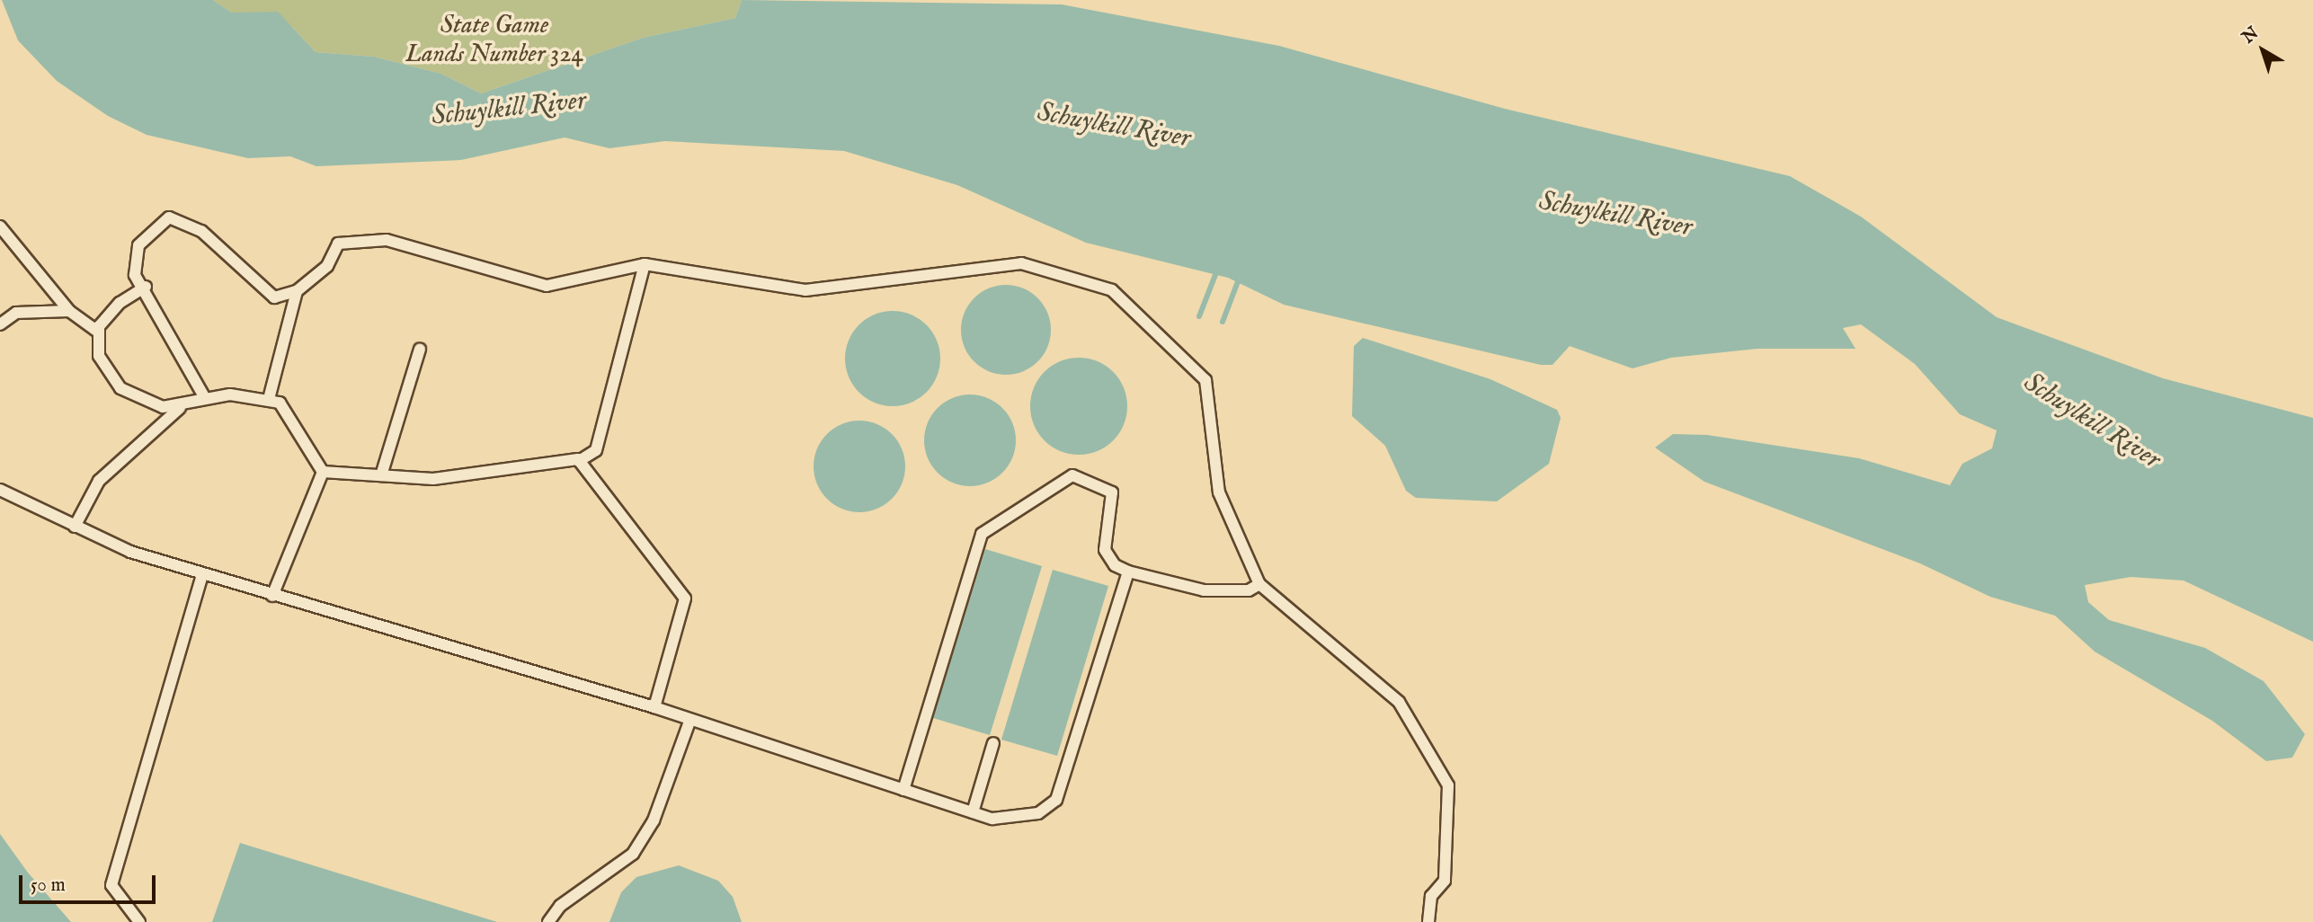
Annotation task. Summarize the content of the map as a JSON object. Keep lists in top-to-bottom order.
{
  "water": ["Schuylkill River"],
  "parks": ["State Game Lands Number 324"],
  "scale_bar": "50 m",
  "north": "top left"
}
